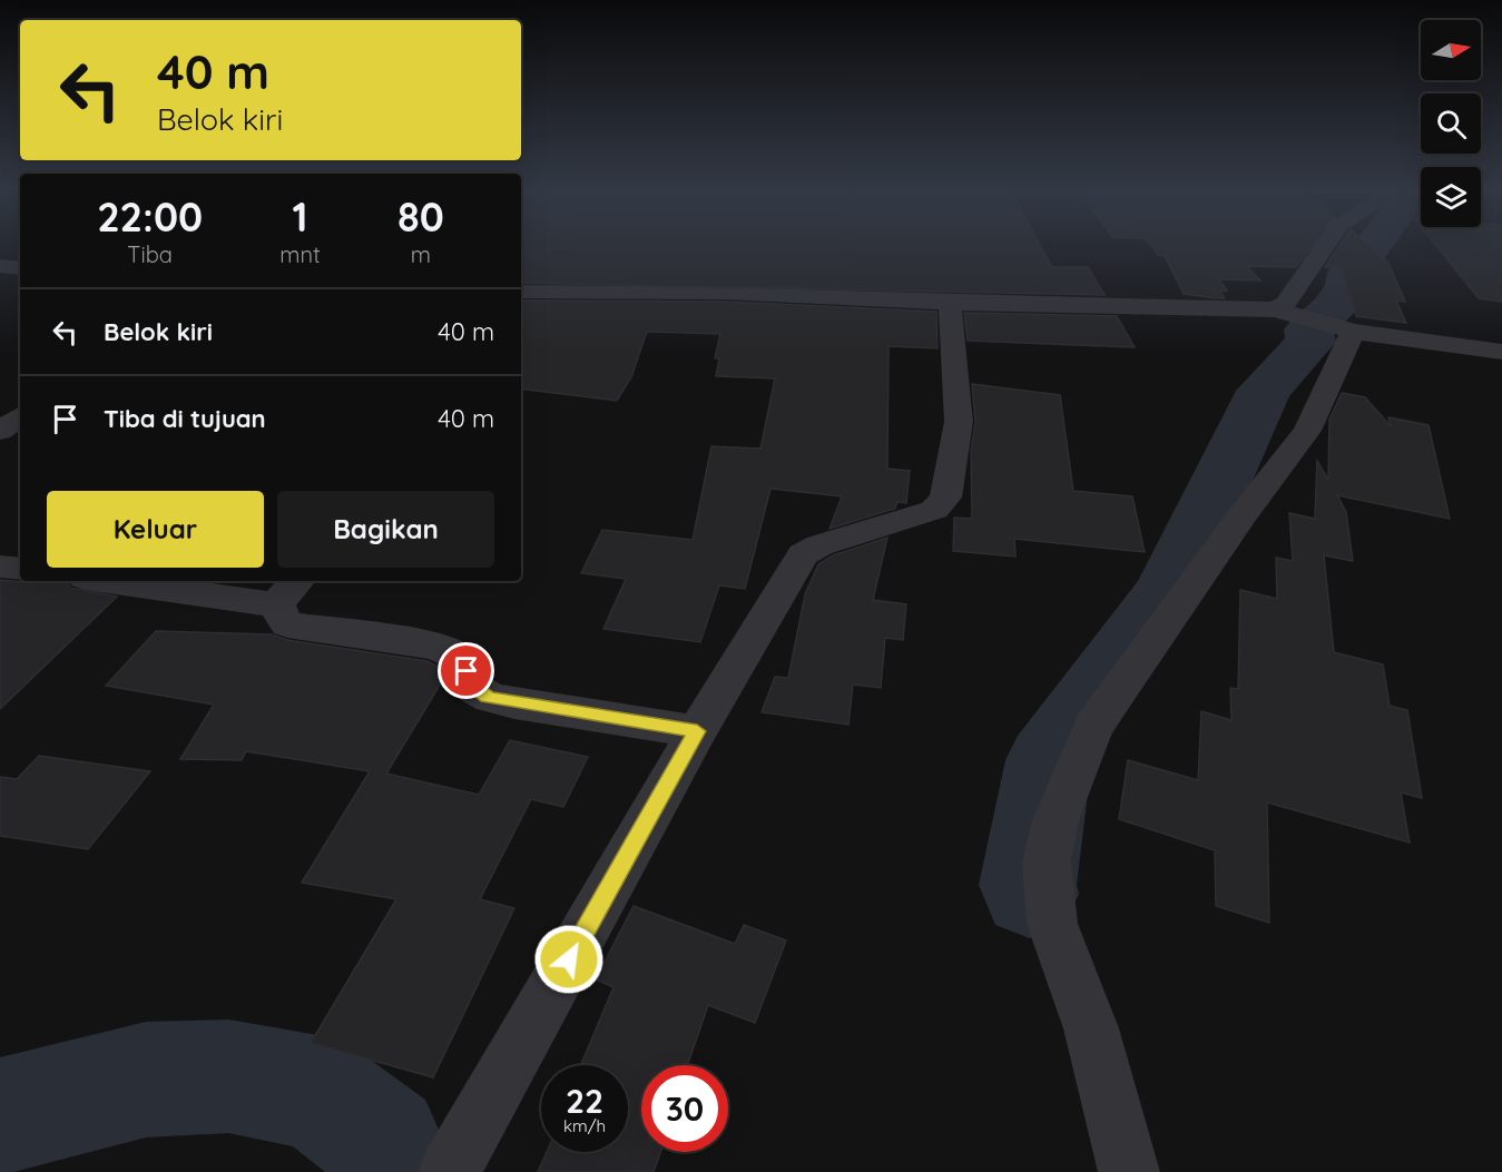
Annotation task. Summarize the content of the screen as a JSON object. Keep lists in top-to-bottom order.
{
  "north": "right",
  "page": {
    "turn": ["40 m", "Belok kiri"],
    "eta": [
      "22:00",
      "Tiba",
      "1",
      "mnt",
      "80",
      "m"
    ],
    "list": [
      {
        "name": "Belok kiri",
        "value": "40 m"
      },
      {
        "name": "Tiba di tujuan",
        "value": "40 m"
      }
    ],
    "buttons": ["Keluar", "Bagikan"],
    "speed": "22 km/h",
    "limit": "30"
  }
}
